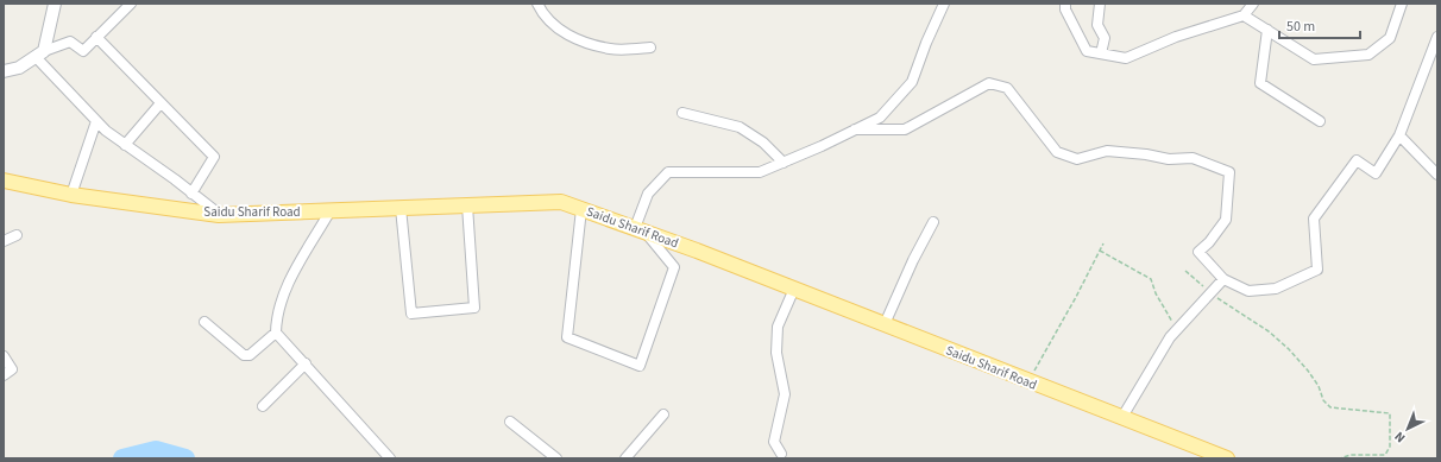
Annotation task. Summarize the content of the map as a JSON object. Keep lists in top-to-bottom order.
{
  "streets": {
    "main road": ["Saidu Sharif Road"]
  },
  "scale_bar": "50 m",
  "north": "bottom left"
}
